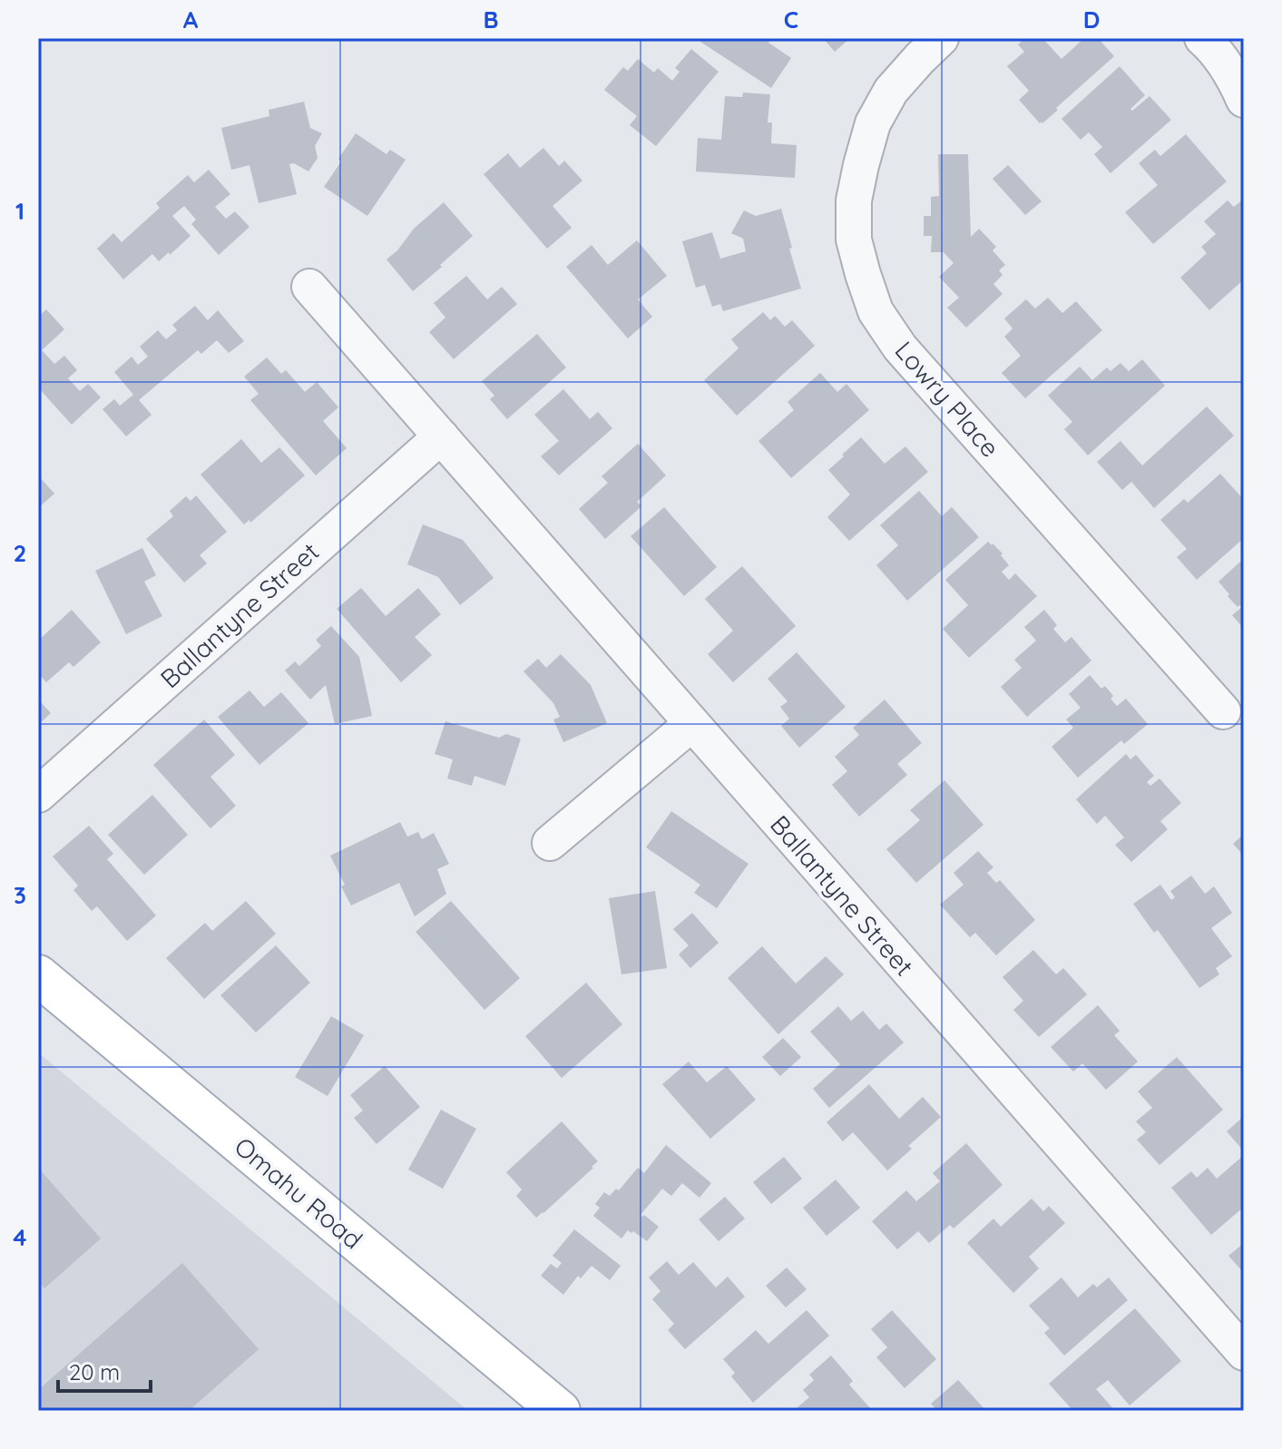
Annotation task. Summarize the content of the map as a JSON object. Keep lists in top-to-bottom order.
{
  "streets": {
    "main road": ["Omahu Road"],
    "street": ["Lowry Place", "Ballantyne Street"]
  },
  "scale_bar": "20 m",
  "grid": {
    "columns": [
      "A",
      "B",
      "C",
      "D"
    ],
    "rows": [
      "1",
      "2",
      "3",
      "4"
    ]
  }
}
